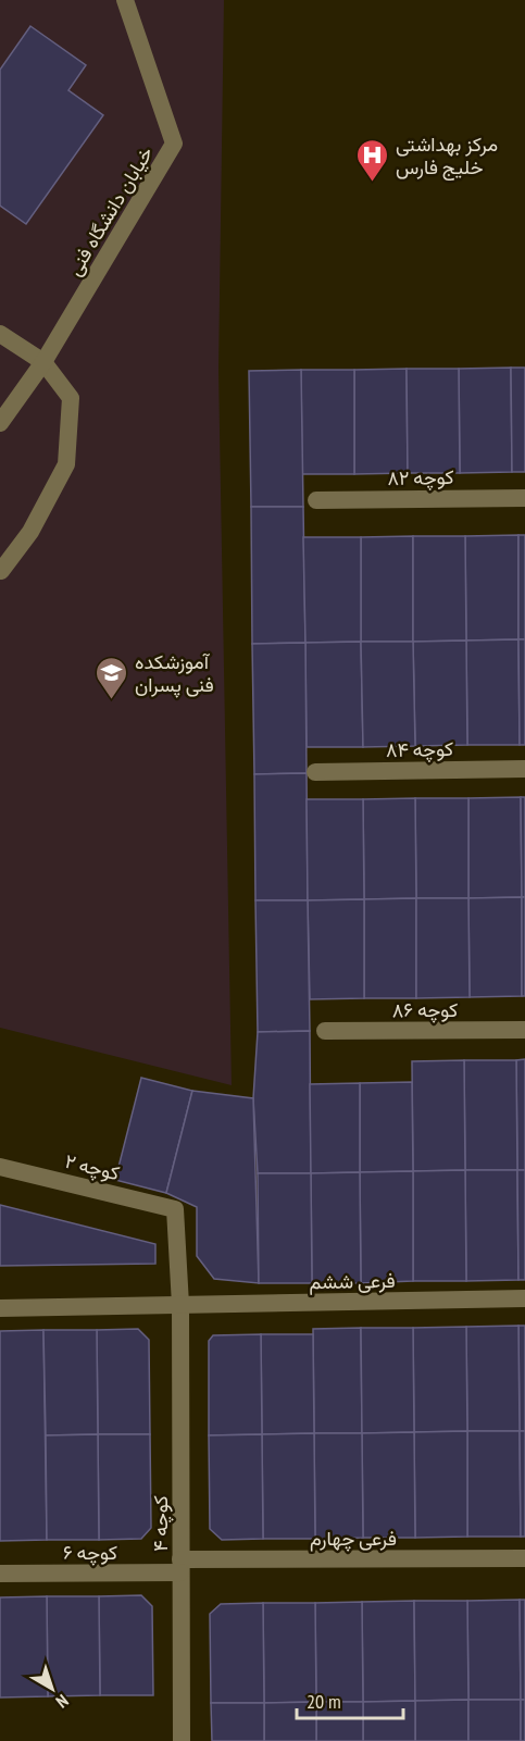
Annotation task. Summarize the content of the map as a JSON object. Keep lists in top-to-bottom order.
{
  "streets": {
    "street": [
      "خیابان دانشگاه فنی",
      "کوچه ۸۲",
      "کوچه ۸۴",
      "کوچه ۸۶",
      "کوچه ۲",
      "فرعی ششم",
      "کوچه ۴",
      "فرعی چهارم",
      "کوچه ۶"
    ]
  },
  "crossings": [
    ["کوچه ۲", "کوچه ۴"],
    ["فرعی ششم", "کوچه ۴"],
    ["کوچه ۴", "فرعی چهارم"],
    ["کوچه ۴", "کوچه ۶"],
    ["فرعی چهارم", "کوچه ۶"]
  ],
  "places": {
    "hospital": ["مرکز بهداشتی خلیج فارس"],
    "school or university": ["آموزشکده فنی پسران"]
  },
  "scale_bar": "20 m",
  "north": "bottom right"
}
